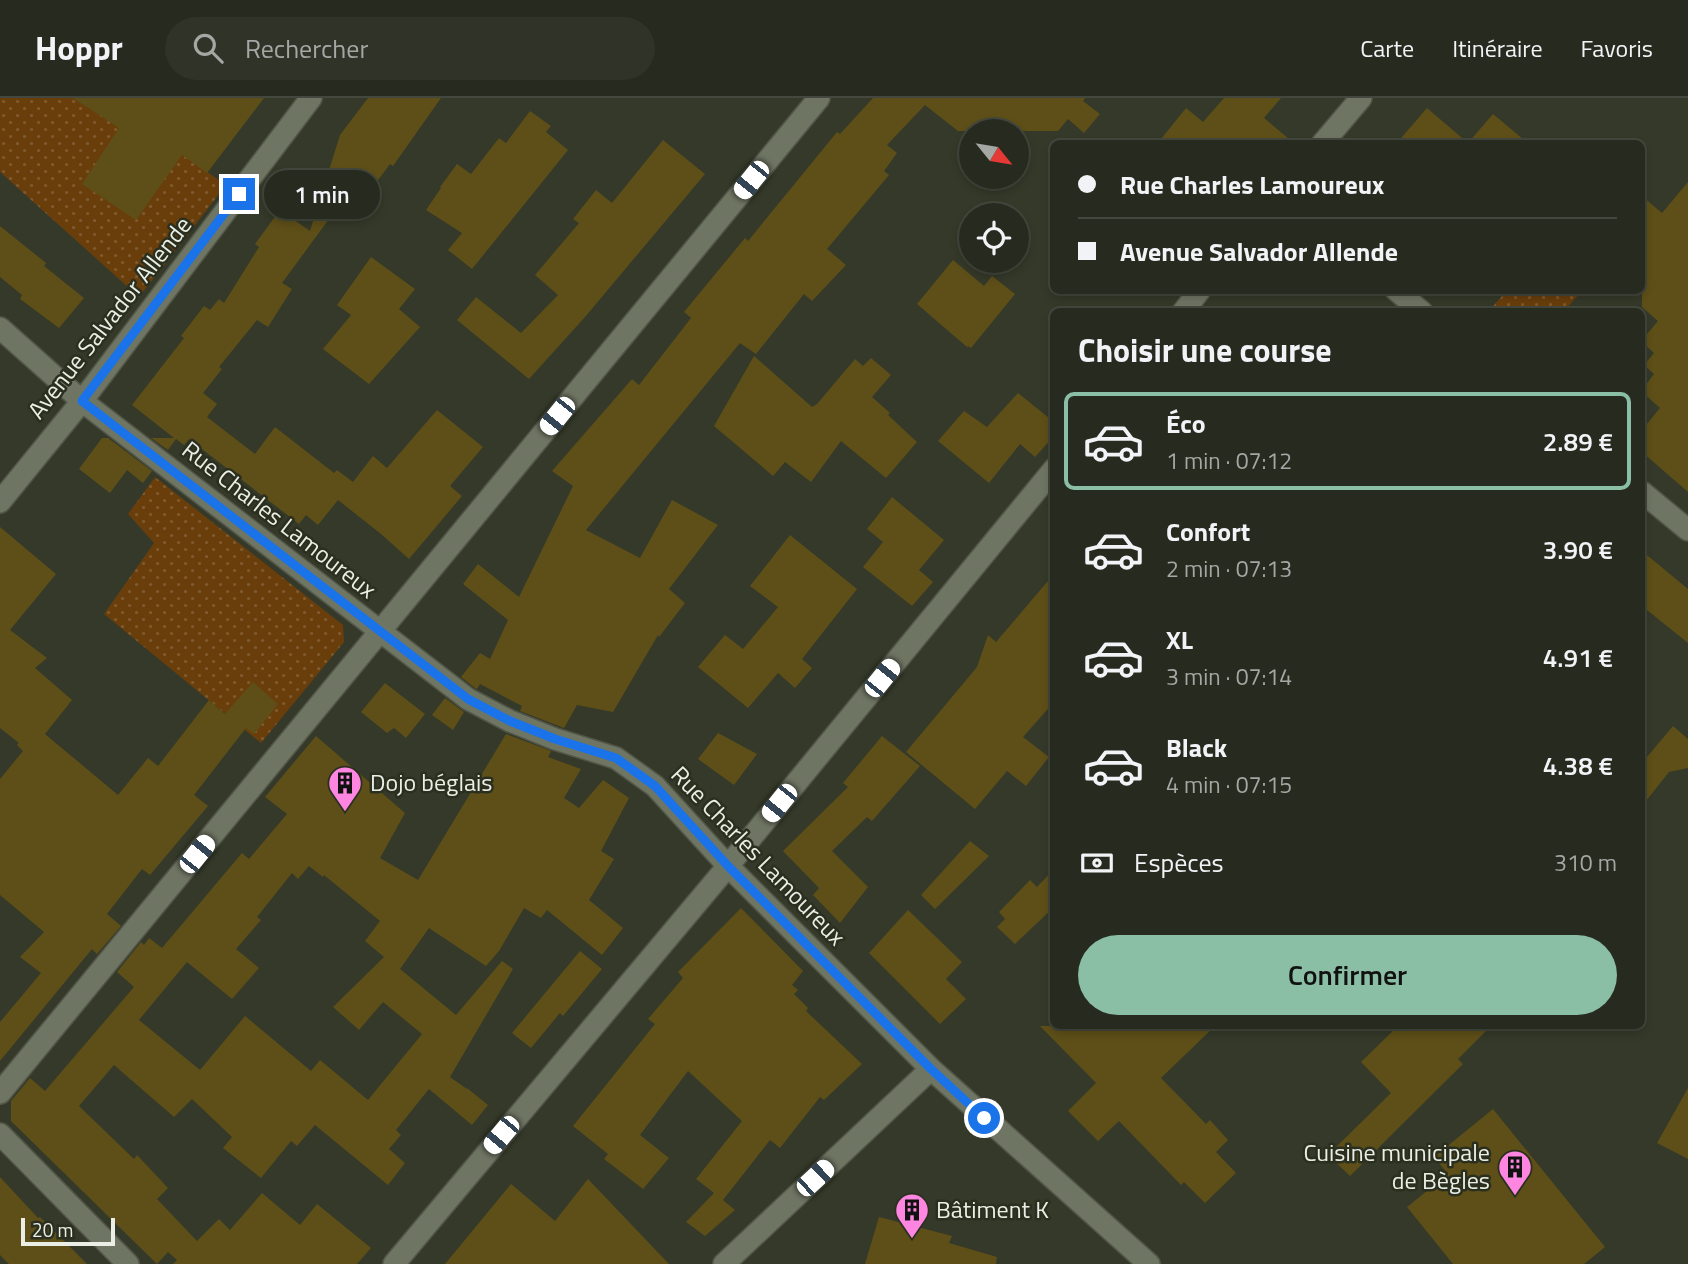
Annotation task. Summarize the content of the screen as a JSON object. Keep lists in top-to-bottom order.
{
  "streets": {
    "street": ["Avenue Salvador Allende", "Rue Charles Lamoureux"]
  },
  "crossings": [
    ["Avenue Salvador Allende", "Rue Charles Lamoureux"]
  ],
  "places": {
    "building": ["Dojo béglais", "Cuisine municipale de Bègles", "Bâtiment K"]
  },
  "scale_bar": "20 m",
  "north": "bottom right",
  "page": {
    "header": "Hoppr",
    "search": "Rechercher",
    "nav": ["Carte", "Itinéraire", "Favoris"],
    "banner": ["Rue Charles Lamoureux", "Avenue Salvador Allende"],
    "bubble": "1 min",
    "heading": "Choisir une course",
    "list": [
      {
        "name": "Éco",
        "note": "1 min · 07:12",
        "value": "2.89 €"
      },
      {
        "name": "Confort",
        "note": "2 min · 07:13",
        "value": "3.90 €"
      },
      {
        "name": "XL",
        "note": "3 min · 07:14",
        "value": "4.91 €"
      },
      {
        "name": "Black",
        "note": "4 min · 07:15",
        "value": "4.38 €"
      }
    ],
    "pay": ["Espèces", "310 m"],
    "buttons": "Confirmer",
    "scale": "20 m"
  }
}
